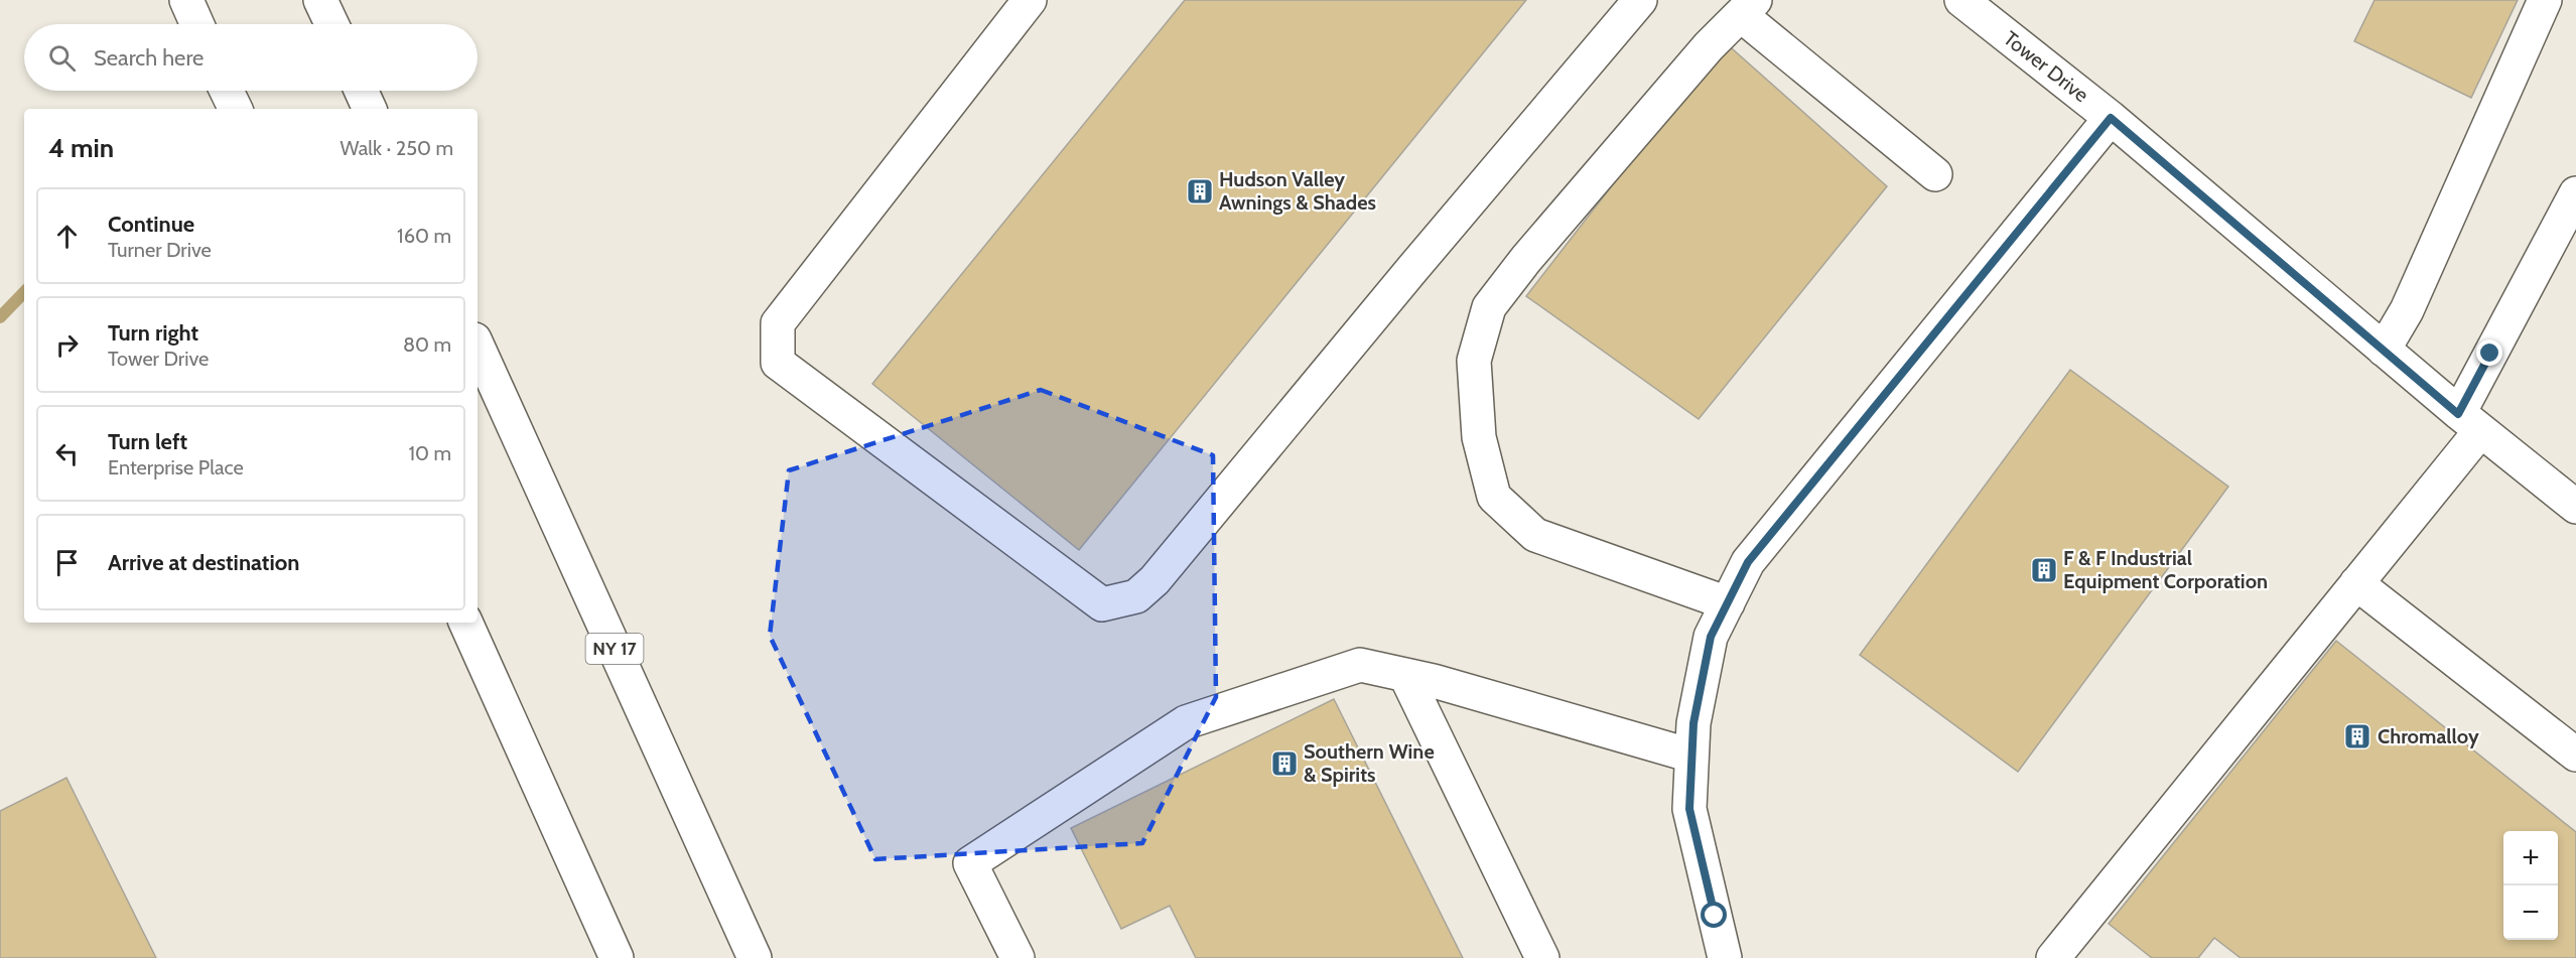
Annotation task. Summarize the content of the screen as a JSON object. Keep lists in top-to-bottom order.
{
  "streets": {
    "main road": ["Tower Drive", "NY 17"]
  },
  "places": {
    "building": [
      "Hudson Valley Awnings & Shades",
      "F & F Industrial Equipment Corporation",
      "Chromalloy",
      "Southern Wine & Spirits"
    ]
  },
  "page": {
    "search": "Search here",
    "heading": ["4 min", "Walk · 250 m"],
    "list": [
      ["Continue", "Turner Drive", "160 m"],
      ["Turn right", "Tower Drive", "80 m"],
      ["Turn left", "Enterprise Place", "10 m"],
      "Arrive at destination"
    ],
    "map_buttons": ["+", "−"]
  }
}
